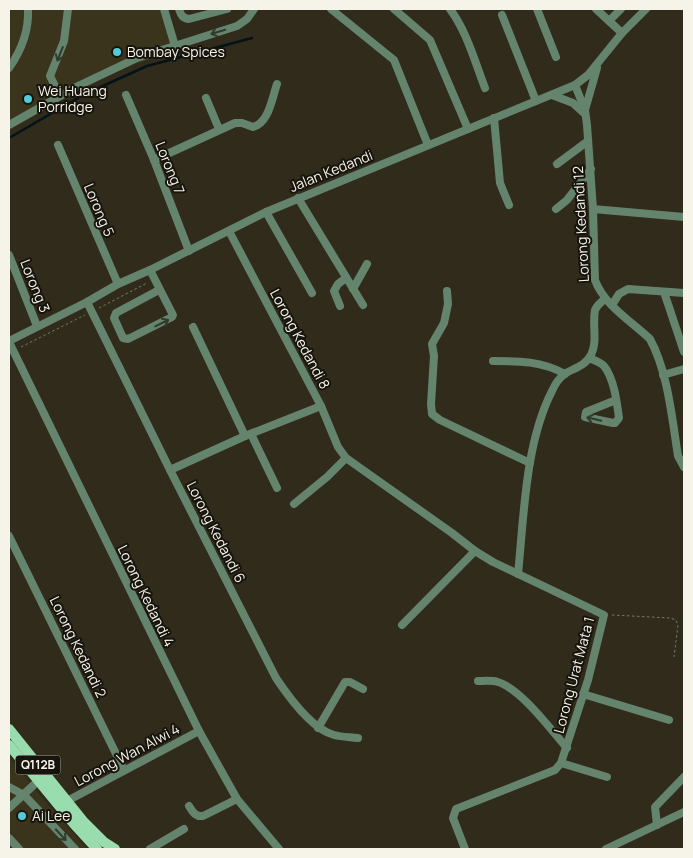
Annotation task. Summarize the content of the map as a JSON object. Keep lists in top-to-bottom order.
{
  "streets": {
    "main road": ["Q112B"],
    "street": [
      "Lorong 7",
      "Jalan Kedandi",
      "Lorong 5",
      "Lorong Kedandi 12",
      "Lorong 3",
      "Lorong Kedandi 8",
      "Lorong Kedandi 6",
      "Lorong Kedandi 4",
      "Lorong Kedandi 2",
      "Lorong Urat Mata 1",
      "Lorong Wan Alwi 4"
    ]
  },
  "crossings": [
    ["Lorong 7", "Jalan Kedandi"],
    ["Jalan Kedandi", "Lorong 5"],
    ["Jalan Kedandi", "Lorong Kedandi 12"],
    ["Jalan Kedandi", "Lorong 3"],
    ["Jalan Kedandi", "Lorong Kedandi 8"],
    ["Jalan Kedandi", "Lorong Kedandi 6"],
    ["Jalan Kedandi", "Lorong Kedandi 4"],
    ["Lorong Kedandi 8", "Lorong Urat Mata 1"],
    ["Lorong Kedandi 4", "Lorong Wan Alwi 4"],
    ["Lorong Kedandi 2", "Lorong Wan Alwi 4"],
    ["Lorong Wan Alwi 4", "Q112B"]
  ],
  "places": ["Bombay Spices", "Wei Huang Porridge", "Ai Lee"]
}
